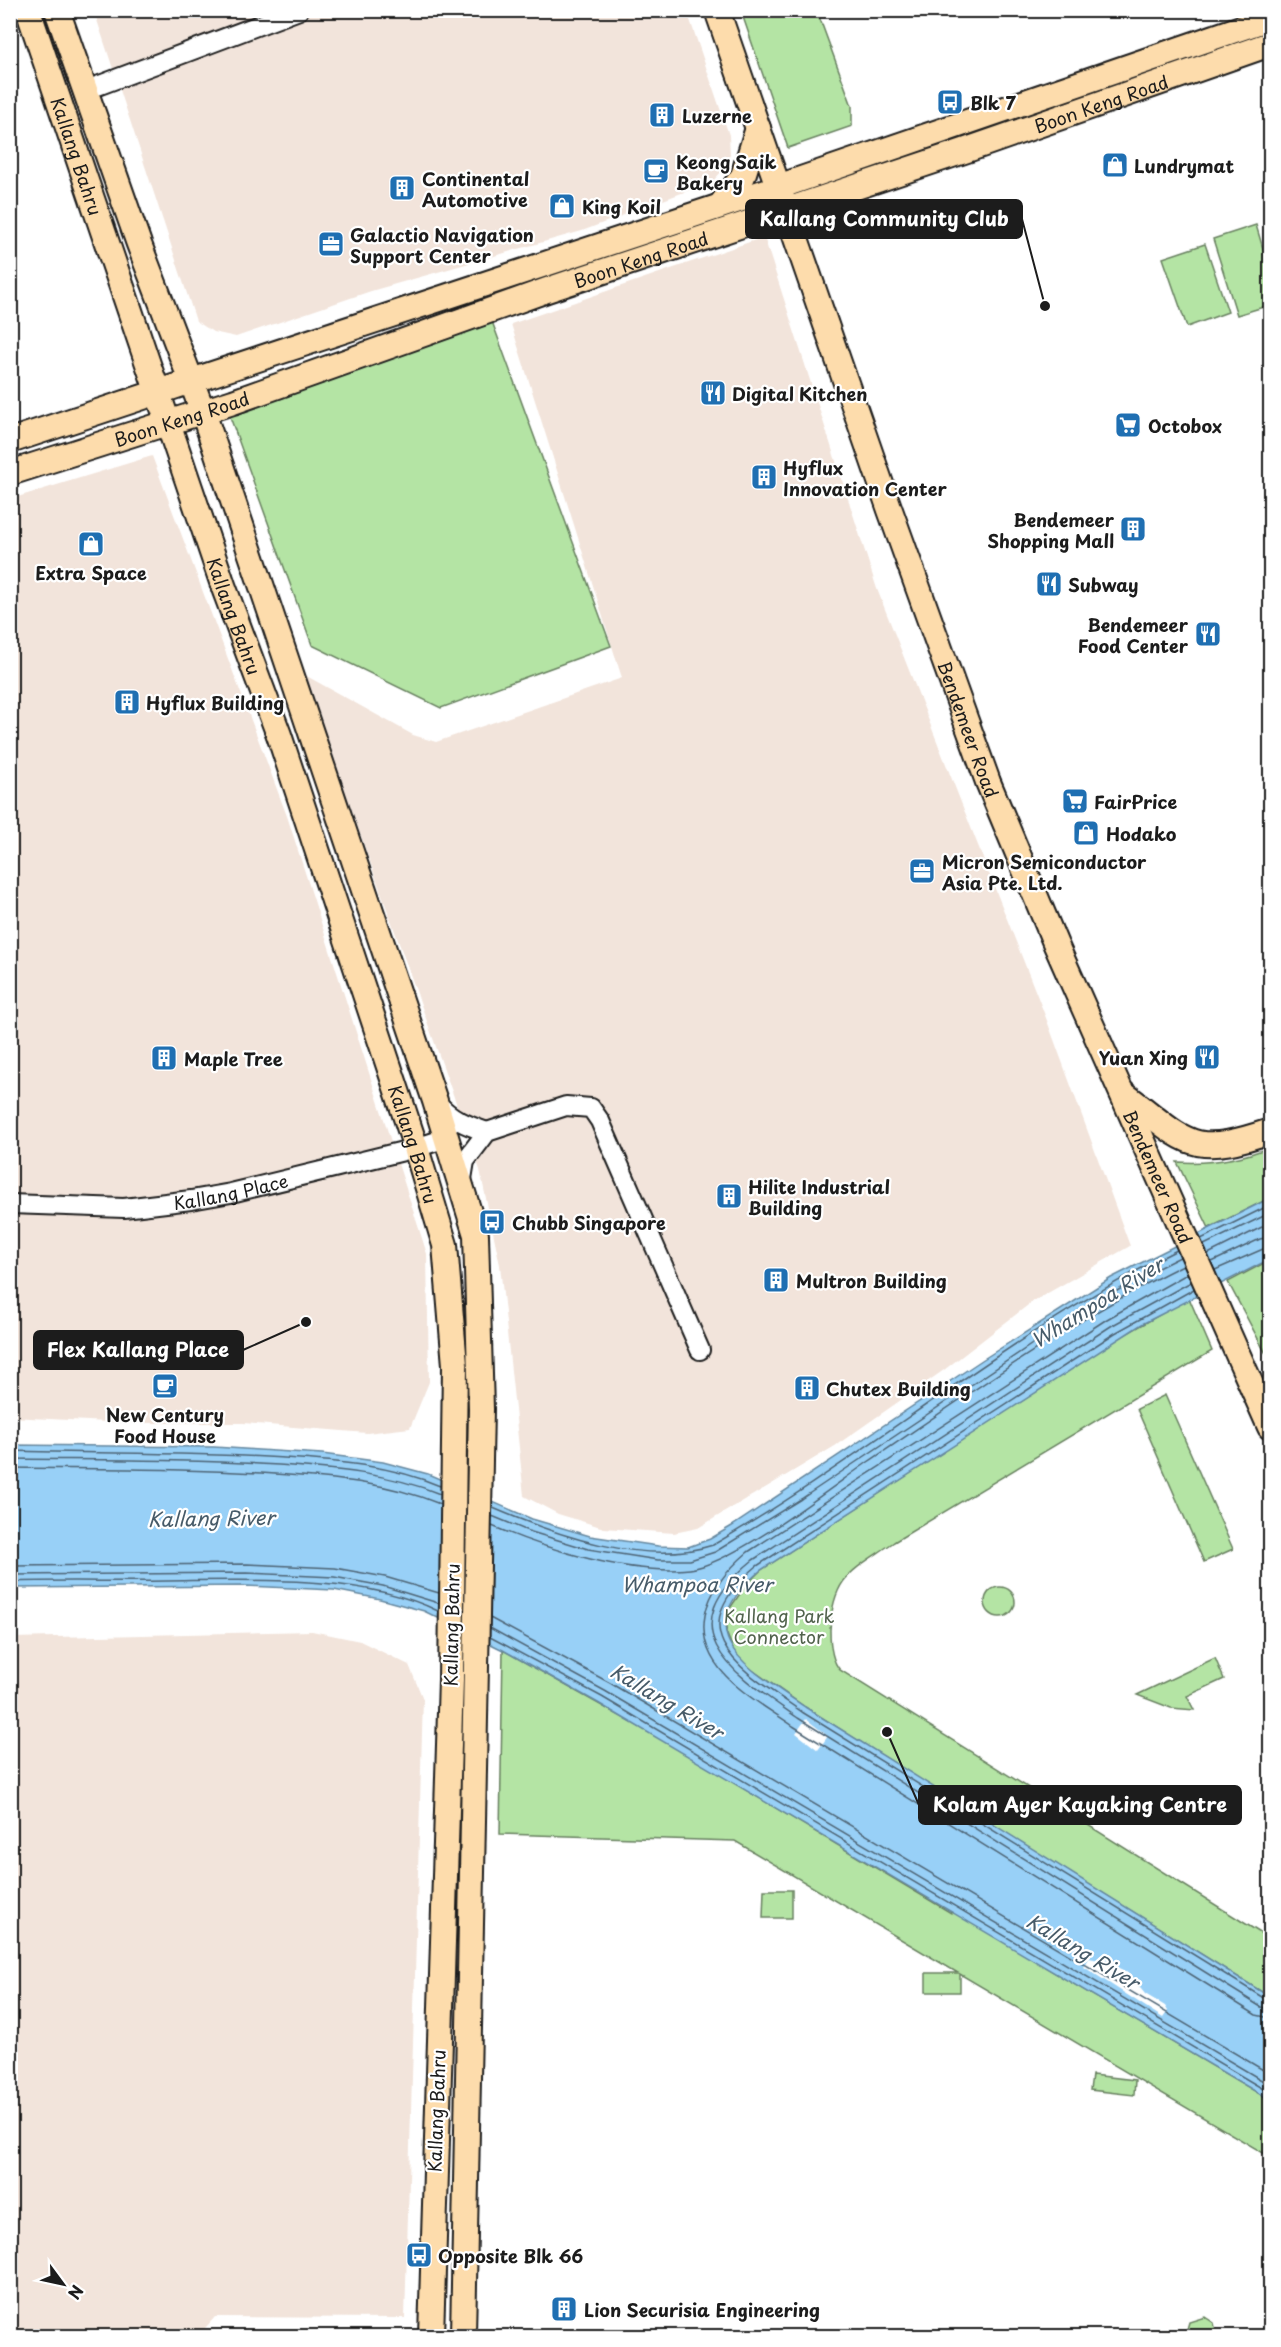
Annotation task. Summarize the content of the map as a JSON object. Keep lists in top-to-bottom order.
{
  "streets": {
    "main road": ["Boon Keng Road", "Kallang Bahru", "Bendemeer Road"],
    "street": ["Kallang Place"]
  },
  "crossings": [
    ["Boon Keng Road", "Kallang Bahru"],
    ["Boon Keng Road", "Bendemeer Road"],
    ["Kallang Bahru", "Kallang Place"]
  ],
  "water": ["Whampoa River", "Kallang River"],
  "parks": ["Kallang Park Connector"],
  "places": {
    "bus stop": ["Blk 7", "Chubb Singapore", "Opposite Blk 66"],
    "building": [
      "Luzerne",
      "Continental Automotive",
      "Hyflux Innovation Center",
      "Bendemeer Shopping Mall",
      "Hyflux Building",
      "Maple Tree",
      "Hilite Industrial Building",
      "Multron Building",
      "Chutex Building",
      "Lion Securisia Engineering"
    ],
    "shop": [
      "Lundrymat",
      "King Koil",
      "Extra Space",
      "Hodako"
    ],
    "cafe": ["Keong Saik Bakery", "New Century Food House"],
    "office": ["Galactio Navigation Support Center", "Micron Semiconductor Asia Pte. Ltd."],
    "other": ["Kallang Community Club", "Flex Kallang Place", "Kolam Ayer Kayaking Centre"],
    "restaurant": [
      "Digital Kitchen",
      "Subway",
      "Bendemeer Food Center",
      "Yuan Xing"
    ],
    "supermarket": ["Octobox", "FairPrice"]
  },
  "north": "bottom right"
}
